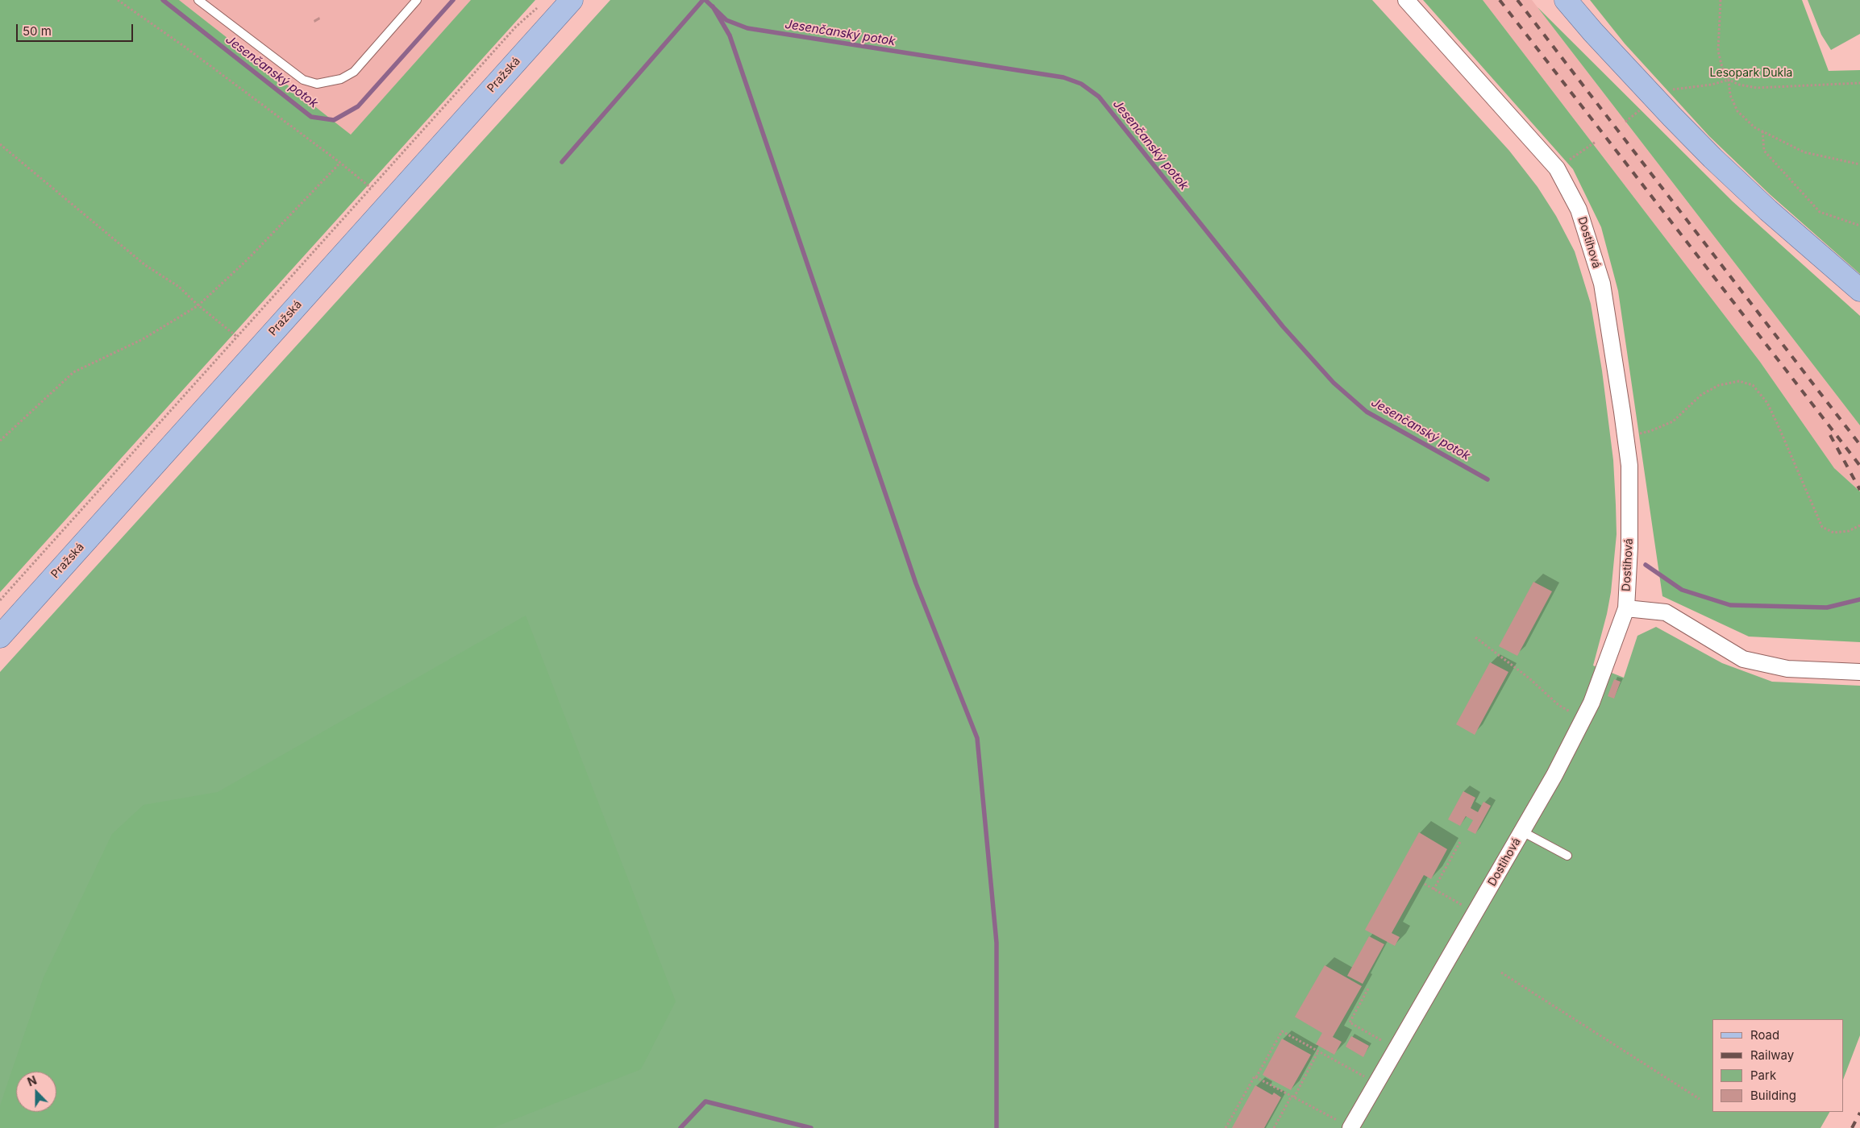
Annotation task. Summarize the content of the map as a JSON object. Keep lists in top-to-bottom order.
{
  "streets": {
    "main road": ["Pražská"],
    "street": ["Dostihová"]
  },
  "water": ["Jesenčanský potok"],
  "parks": ["Lesopark Dukla"],
  "legend": [
    "Road",
    "Railway",
    "Park",
    "Building"
  ],
  "scale_bar": "50 m",
  "north": "top"
}
